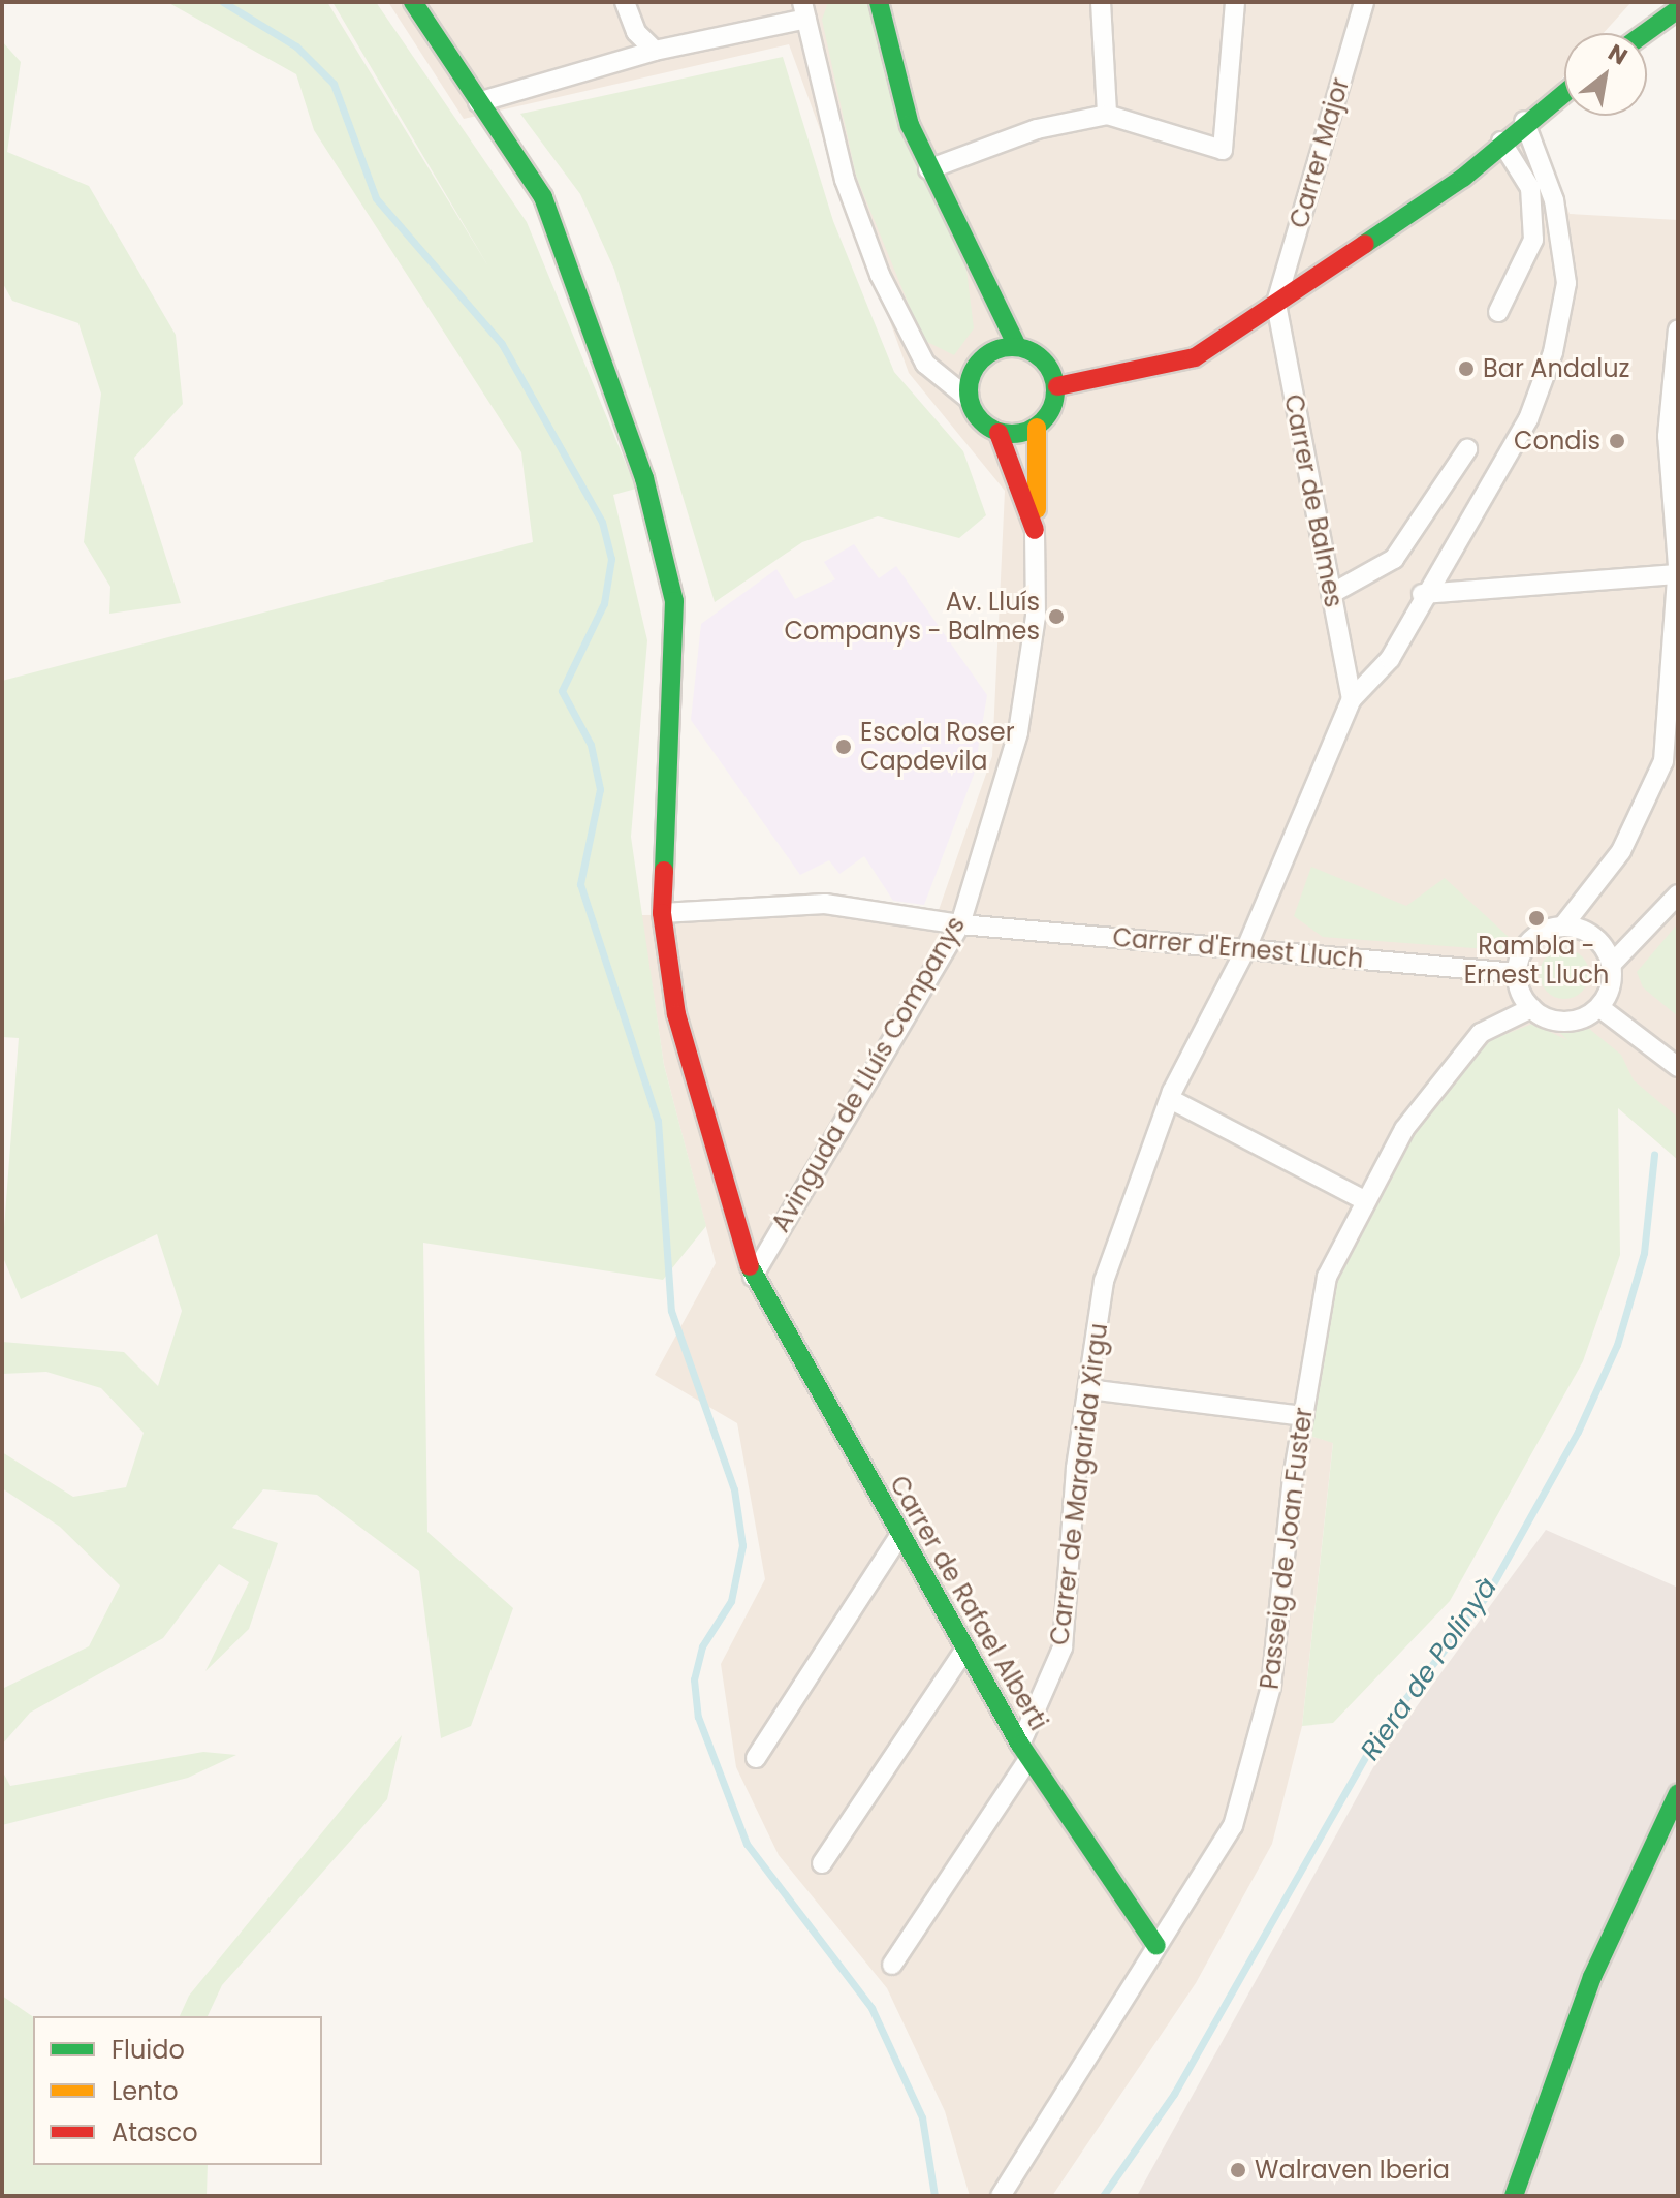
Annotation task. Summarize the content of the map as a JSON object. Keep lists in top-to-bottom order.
{
  "streets": {
    "street": [
      "Carrer Major",
      "Carrer de Balmes",
      "Carrer d'Ernest Lluch",
      "Avinguda de Lluís Companys",
      "Carrer de Margarida Xirgu",
      "Passeig de Joan Fuster",
      "Carrer de Rafael Alberti"
    ]
  },
  "crossings": [
    ["Carrer Major", "Carrer de Balmes"],
    ["Carrer de Balmes", "Carrer de Margarida Xirgu"],
    ["Carrer d'Ernest Lluch", "Avinguda de Lluís Companys"],
    ["Carrer d'Ernest Lluch", "Carrer de Margarida Xirgu"],
    ["Carrer d'Ernest Lluch", "Passeig de Joan Fuster"],
    ["Carrer d'Ernest Lluch", "Carrer de Rafael Alberti"],
    ["Avinguda de Lluís Companys", "Carrer de Rafael Alberti"],
    ["Carrer de Margarida Xirgu", "Carrer de Rafael Alberti"],
    ["Passeig de Joan Fuster", "Carrer de Rafael Alberti"]
  ],
  "water": ["Riera de Polinyà"],
  "places": [
    "Bar Andaluz",
    "Condis",
    "Av. Lluís Companys - Balmes",
    "Escola Roser Capdevila",
    "Rambla - Ernest Lluch",
    "Walraven Iberia"
  ],
  "legend": ["Fluido", "Lento", "Atasco"],
  "north": "top right"
}
